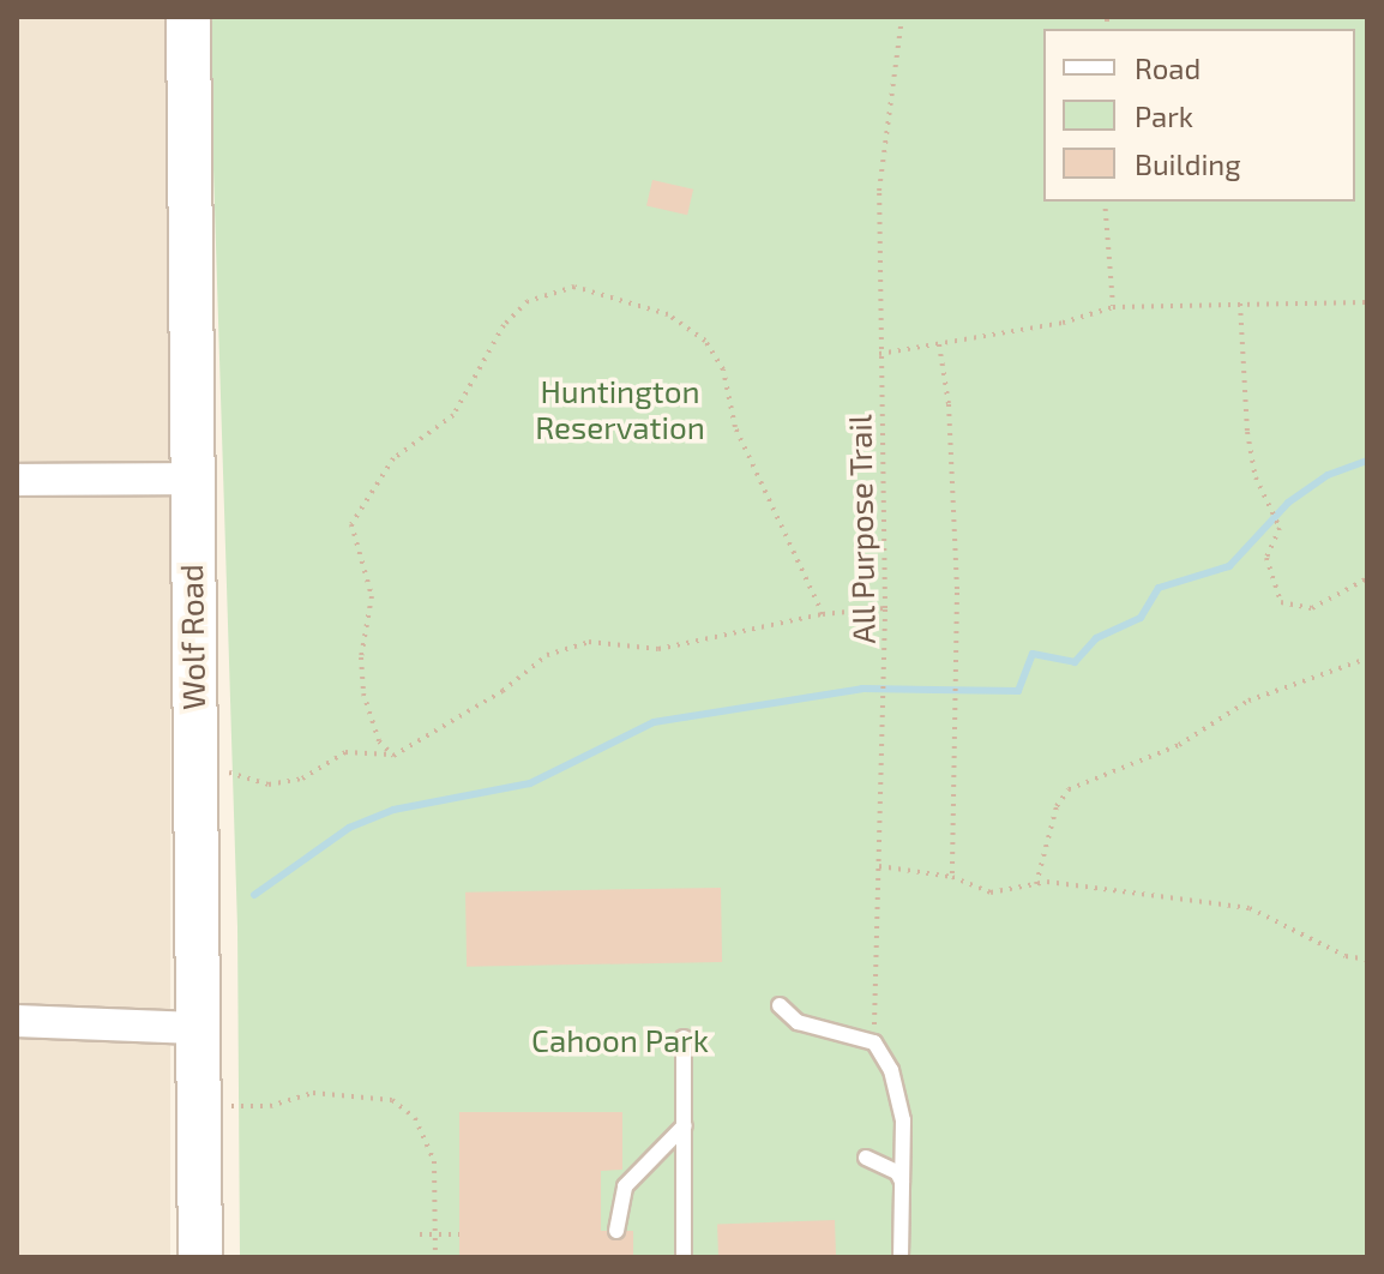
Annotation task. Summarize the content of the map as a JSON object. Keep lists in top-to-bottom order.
{
  "streets": {
    "street": ["Wolf Road"],
    "path": ["All Purpose Trail"]
  },
  "parks": ["Huntington Reservation", "Cahoon Park"],
  "legend": ["Road", "Park", "Building"]
}
